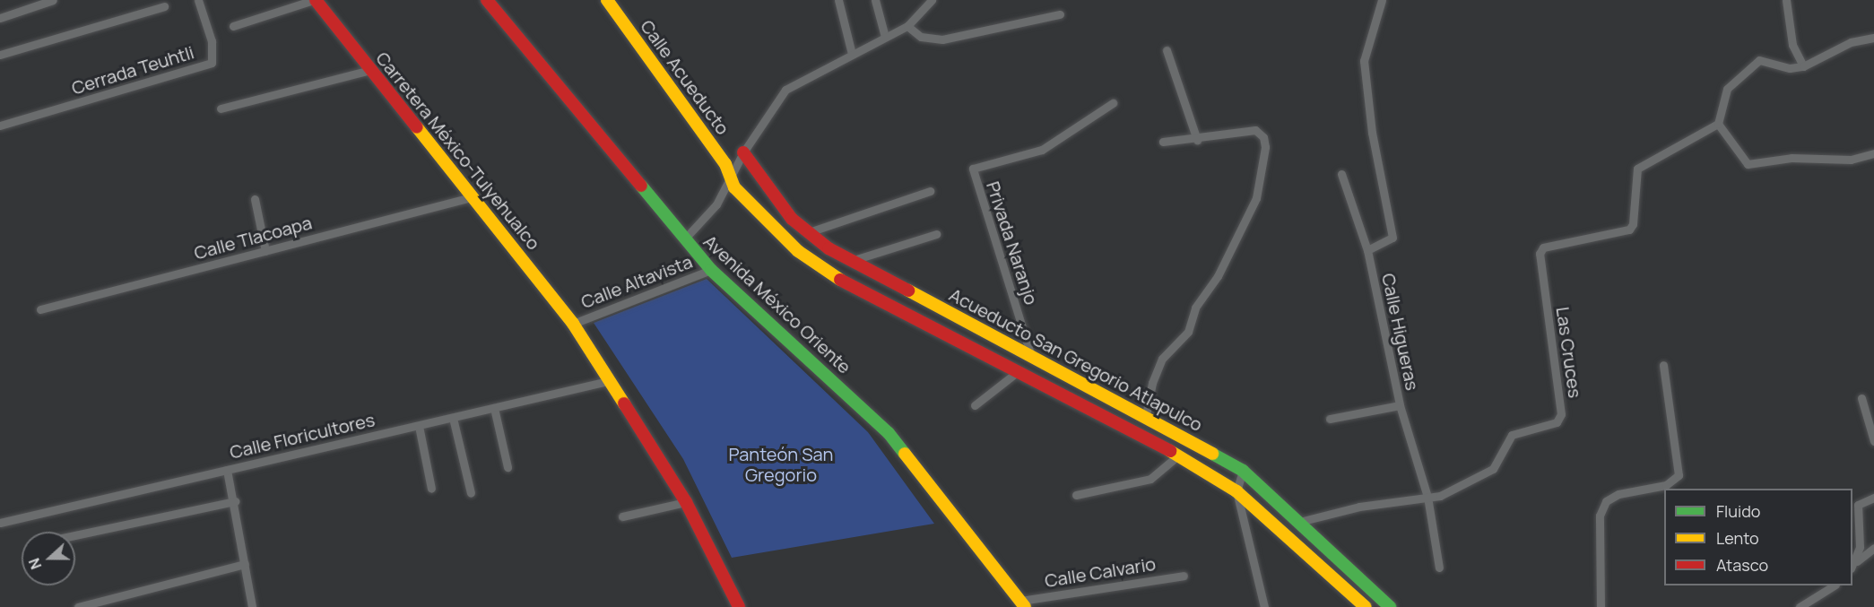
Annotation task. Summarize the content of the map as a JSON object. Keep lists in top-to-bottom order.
{
  "streets": {
    "street": [
      "Cerrada Teuhtli",
      "Calle Acueducto",
      "Carretera México-Tulyehualco",
      "Calle Tlacoapa",
      "Privada Naranjo",
      "Calle Altavista",
      "Avenida México Oriente",
      "Calle Higueras",
      "Las Cruces",
      "Acueducto San Gregorio Atlapulco",
      "Calle Floricultores",
      "Calle Calvario"
    ]
  },
  "crossings": [
    ["Calle Acueducto", "Calle Altavista"],
    ["Calle Acueducto", "Acueducto San Gregorio Atlapulco"],
    ["Carretera México-Tulyehualco", "Calle Tlacoapa"],
    ["Carretera México-Tulyehualco", "Calle Altavista"],
    ["Carretera México-Tulyehualco", "Calle Floricultores"],
    ["Privada Naranjo", "Acueducto San Gregorio Atlapulco"],
    ["Calle Altavista", "Avenida México Oriente"],
    ["Calle Altavista", "Acueducto San Gregorio Atlapulco"],
    ["Avenida México Oriente", "Calle Calvario"],
    ["Calle Higueras", "Las Cruces"],
    ["Las Cruces", "Acueducto San Gregorio Atlapulco"]
  ],
  "parks": ["Panteón San Gregorio"],
  "legend": ["Fluido", "Lento", "Atasco"],
  "north": "left"
}
